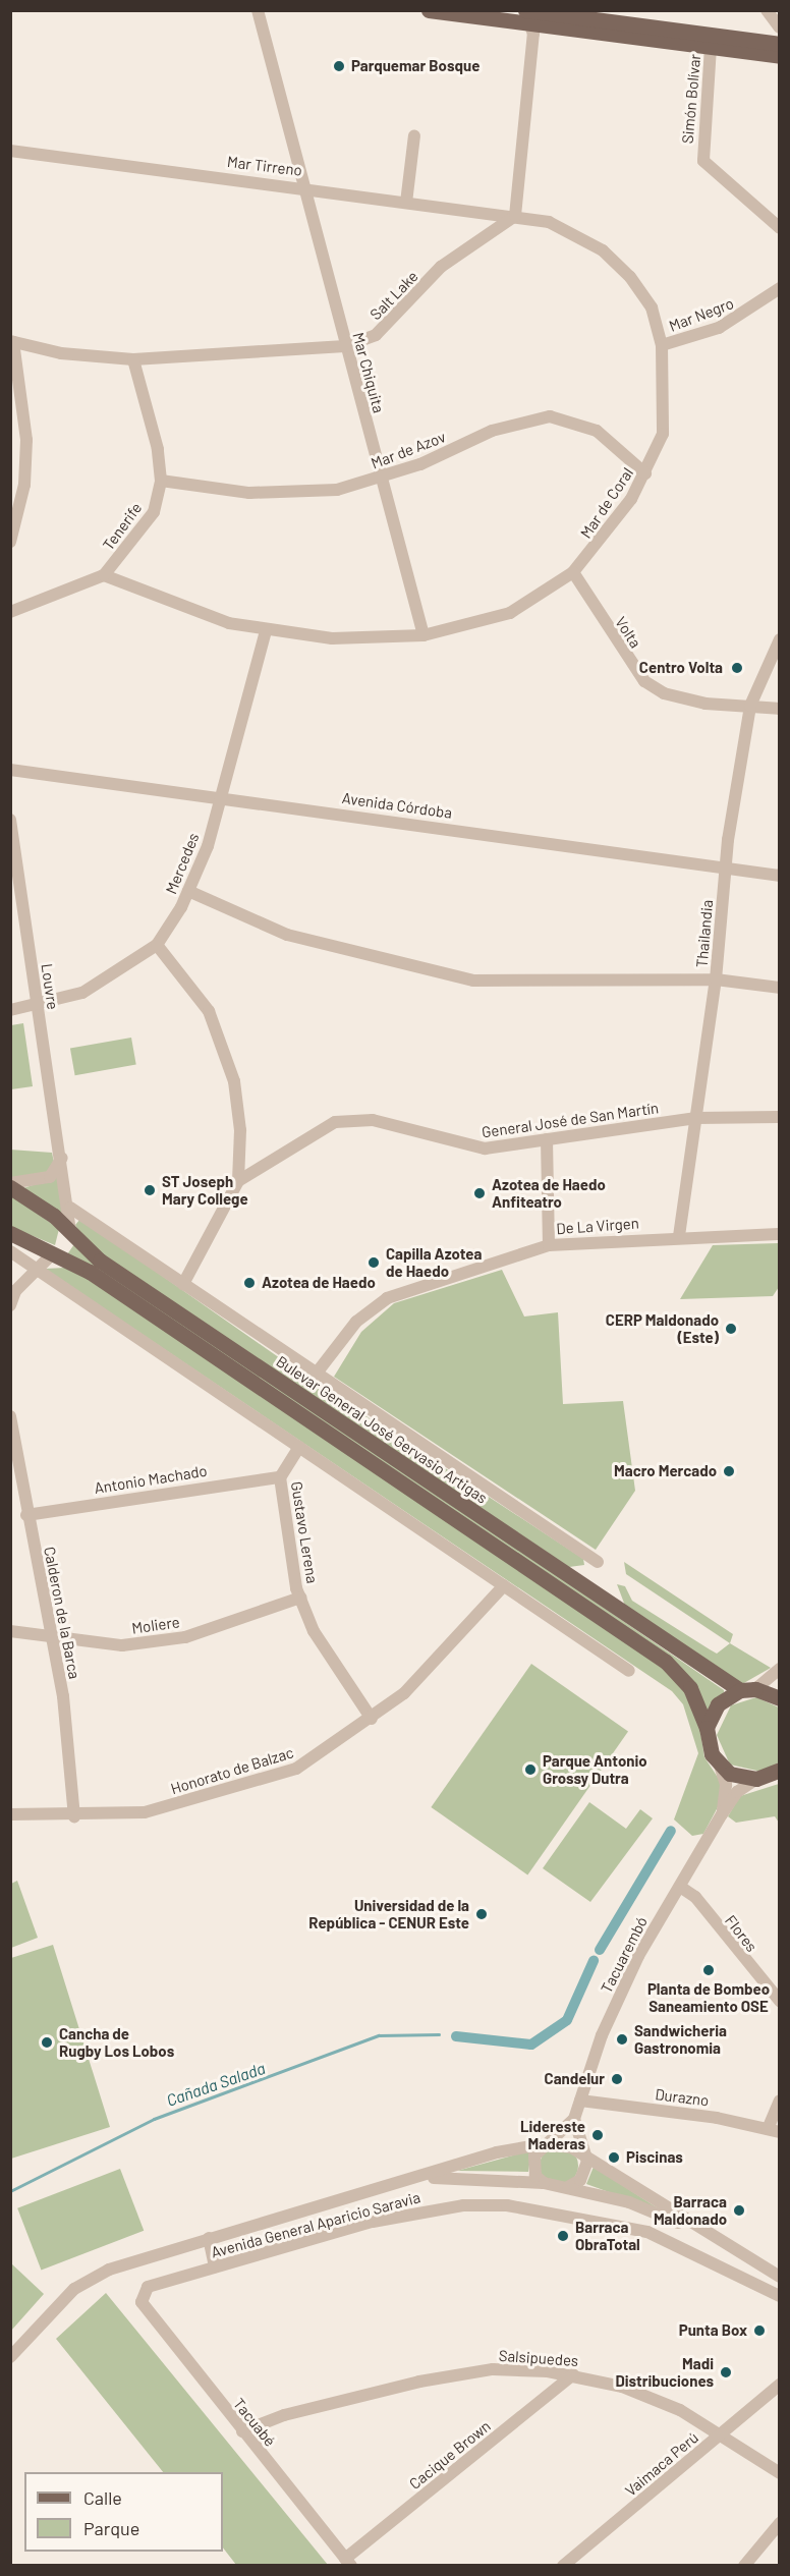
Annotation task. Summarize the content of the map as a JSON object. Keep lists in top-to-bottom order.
{
  "streets": {
    "main road": ["Bulevar General José Gervasio Artigas"],
    "street": [
      "Simón Bolívar",
      "Mar Tirreno",
      "Salt Lake",
      "Mar Negro",
      "Mar Chiquita",
      "Mar de Azov",
      "Mar de Coral",
      "Tenerife",
      "Volta",
      "Avenida Córdoba",
      "Mercedes",
      "Thailandia",
      "Louvre",
      "General José de San Martín",
      "De La Virgen",
      "Antonio Machado",
      "Gustavo Lerena",
      "Calderon de la Barca",
      "Moliere",
      "Honorato de Balzac",
      "Flores",
      "Tacuarembó",
      "Durazno",
      "Avenida General Aparicio Saravia",
      "Salsipuedes",
      "Tacuabé",
      "Cacique Brown",
      "Vaimaca Perú"
    ]
  },
  "crossings": [
    ["Mar Tirreno", "Salt Lake"],
    ["Mar Tirreno", "Mar Chiquita"],
    ["Mar Tirreno", "Mar de Coral"],
    ["Salt Lake", "Mar Chiquita"],
    ["Salt Lake", "Mar de Coral"],
    ["Salt Lake", "Tenerife"],
    ["Mar Negro", "Mar de Coral"],
    ["Mar Chiquita", "Mar de Azov"],
    ["Mar Chiquita", "Mar de Coral"],
    ["Mar de Azov", "Mar de Coral"],
    ["Mar de Azov", "Tenerife"],
    ["Mar de Coral", "Tenerife"],
    ["Mar de Coral", "Volta"],
    ["Mar de Coral", "Mercedes"],
    ["Volta", "Thailandia"],
    ["Avenida Córdoba", "Mercedes"],
    ["Avenida Córdoba", "Thailandia"],
    ["Mercedes", "Louvre"],
    ["Thailandia", "General José de San Martín"],
    ["Thailandia", "De La Virgen"],
    ["Louvre", "Bulevar General José Gervasio Artigas"],
    ["De La Virgen", "Bulevar General José Gervasio Artigas"],
    ["Antonio Machado", "Gustavo Lerena"],
    ["Antonio Machado", "Calderon de la Barca"],
    ["Gustavo Lerena", "Moliere"],
    ["Gustavo Lerena", "Honorato de Balzac"],
    ["Calderon de la Barca", "Moliere"],
    ["Calderon de la Barca", "Honorato de Balzac"],
    ["Flores", "Tacuarembó"],
    ["Tacuarembó", "Durazno"],
    ["Avenida General Aparicio Saravia", "Tacuabé"],
    ["Salsipuedes", "Tacuabé"],
    ["Salsipuedes", "Cacique Brown"],
    ["Salsipuedes", "Vaimaca Perú"],
    ["Tacuabé", "Cacique Brown"]
  ],
  "water": ["Cañada Salada"],
  "places": [
    "Parquemar Bosque",
    "Centro Volta",
    "ST Joseph Mary College",
    "Azotea de Haedo Anfiteatro",
    "Capilla Azotea de Haedo",
    "Azotea de Haedo",
    "CERP Maldonado (Este)",
    "Macro Mercado",
    "Parque Antonio Grossy Dutra",
    "Universidad de la República - CENUR Este",
    "Planta de Bombeo Saneamiento OSE",
    "Sandwicheria Gastronomia",
    "Cancha de Rugby Los Lobos",
    "Candelur",
    "Lidereste Maderas",
    "Piscinas",
    "Barraca Maldonado",
    "Barraca ObraTotal",
    "Punta Box",
    "Madi Distribuciones"
  ],
  "legend": ["Calle", "Parque"]
}
